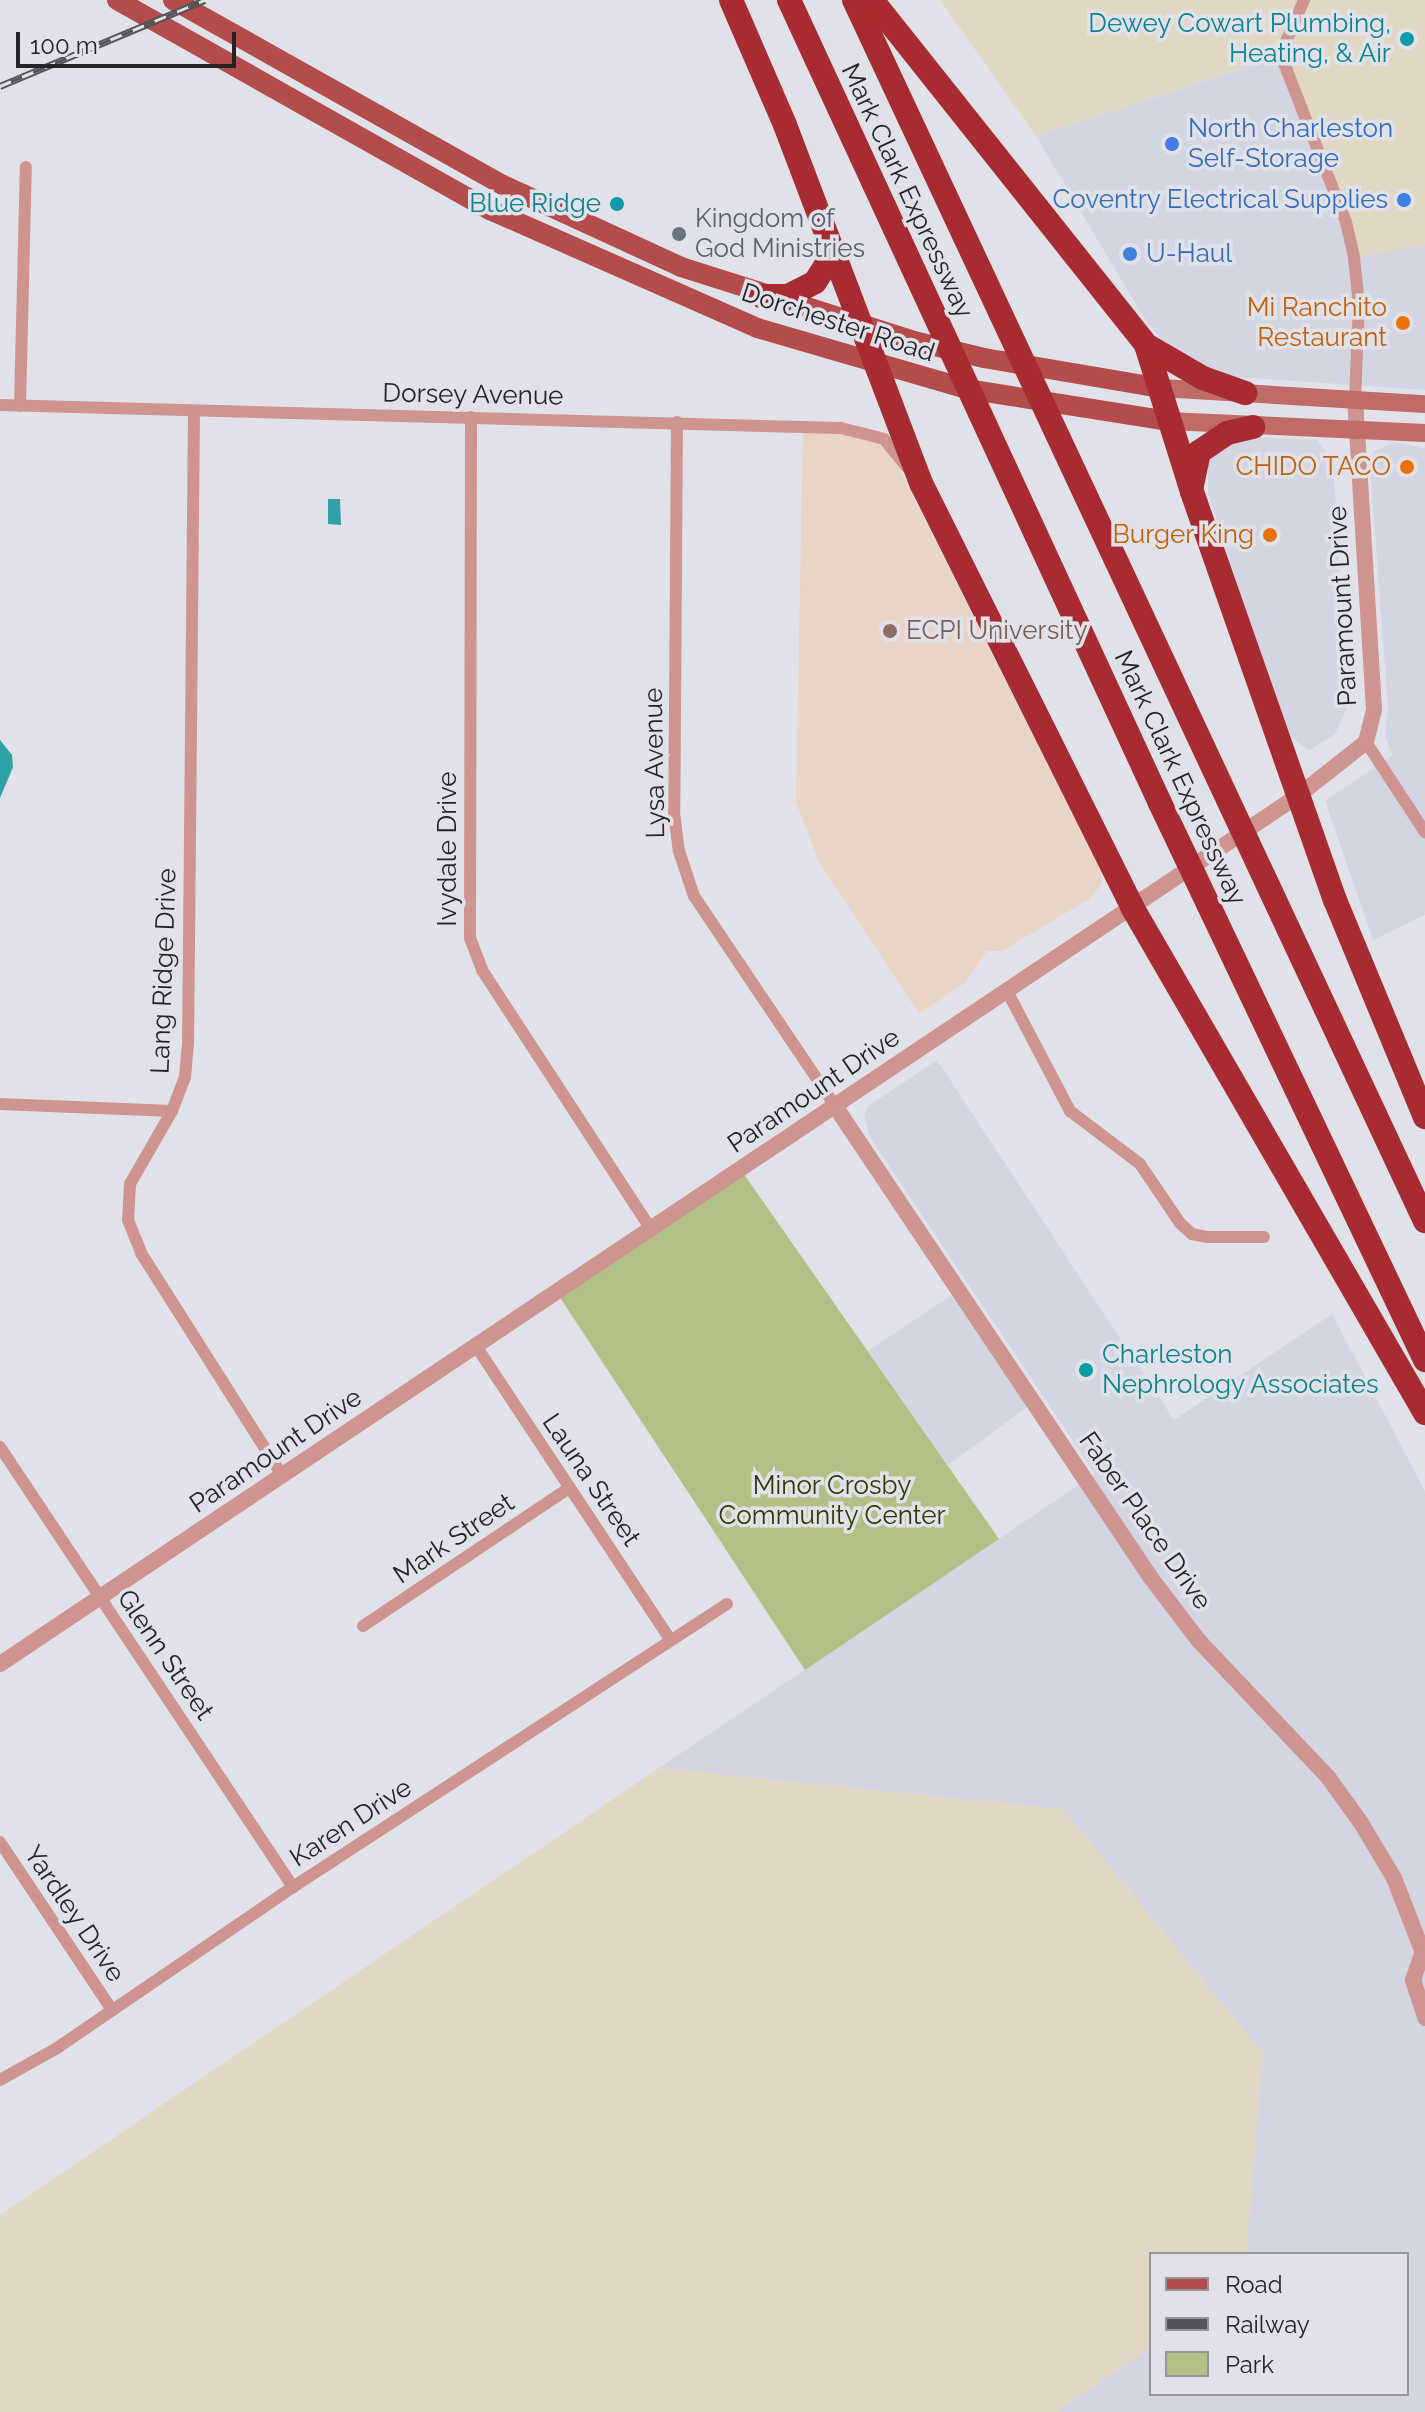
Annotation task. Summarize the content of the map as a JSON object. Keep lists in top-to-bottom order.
{
  "streets": {
    "highway": ["Mark Clark Expressway"],
    "main road": ["Dorchester Road"],
    "street": [
      "Dorsey Avenue",
      "Paramount Drive",
      "Lysa Avenue",
      "Ivydale Drive",
      "Lang Ridge Drive",
      "Launa Street",
      "Faber Place Drive",
      "Mark Street",
      "Glenn Street",
      "Karen Drive",
      "Yardley Drive"
    ]
  },
  "crossings": [
    ["Dorchester Road", "Paramount Drive"],
    ["Dorsey Avenue", "Lysa Avenue"],
    ["Dorsey Avenue", "Ivydale Drive"],
    ["Dorsey Avenue", "Lang Ridge Drive"],
    ["Paramount Drive", "Lysa Avenue"],
    ["Paramount Drive", "Ivydale Drive"],
    ["Paramount Drive", "Lang Ridge Drive"],
    ["Paramount Drive", "Launa Street"],
    ["Paramount Drive", "Faber Place Drive"],
    ["Paramount Drive", "Glenn Street"],
    ["Lysa Avenue", "Faber Place Drive"],
    ["Launa Street", "Mark Street"],
    ["Launa Street", "Karen Drive"],
    ["Glenn Street", "Karen Drive"],
    ["Karen Drive", "Yardley Drive"]
  ],
  "parks": ["Minor Crosby Community Center"],
  "places": [
    "Dewey Cowart Plumbing, Heating, & Air",
    "North Charleston Self-Storage",
    "Coventry Electrical Supplies",
    "Blue Ridge",
    "Kingdom of God Ministries",
    "U-Haul",
    "Mi Ranchito Restaurant",
    "CHIDO TACO",
    "Burger King",
    "ECPI University",
    "Charleston Nephrology Associates"
  ],
  "legend": ["Road", "Railway", "Park"],
  "scale_bar": "100 m"
}
